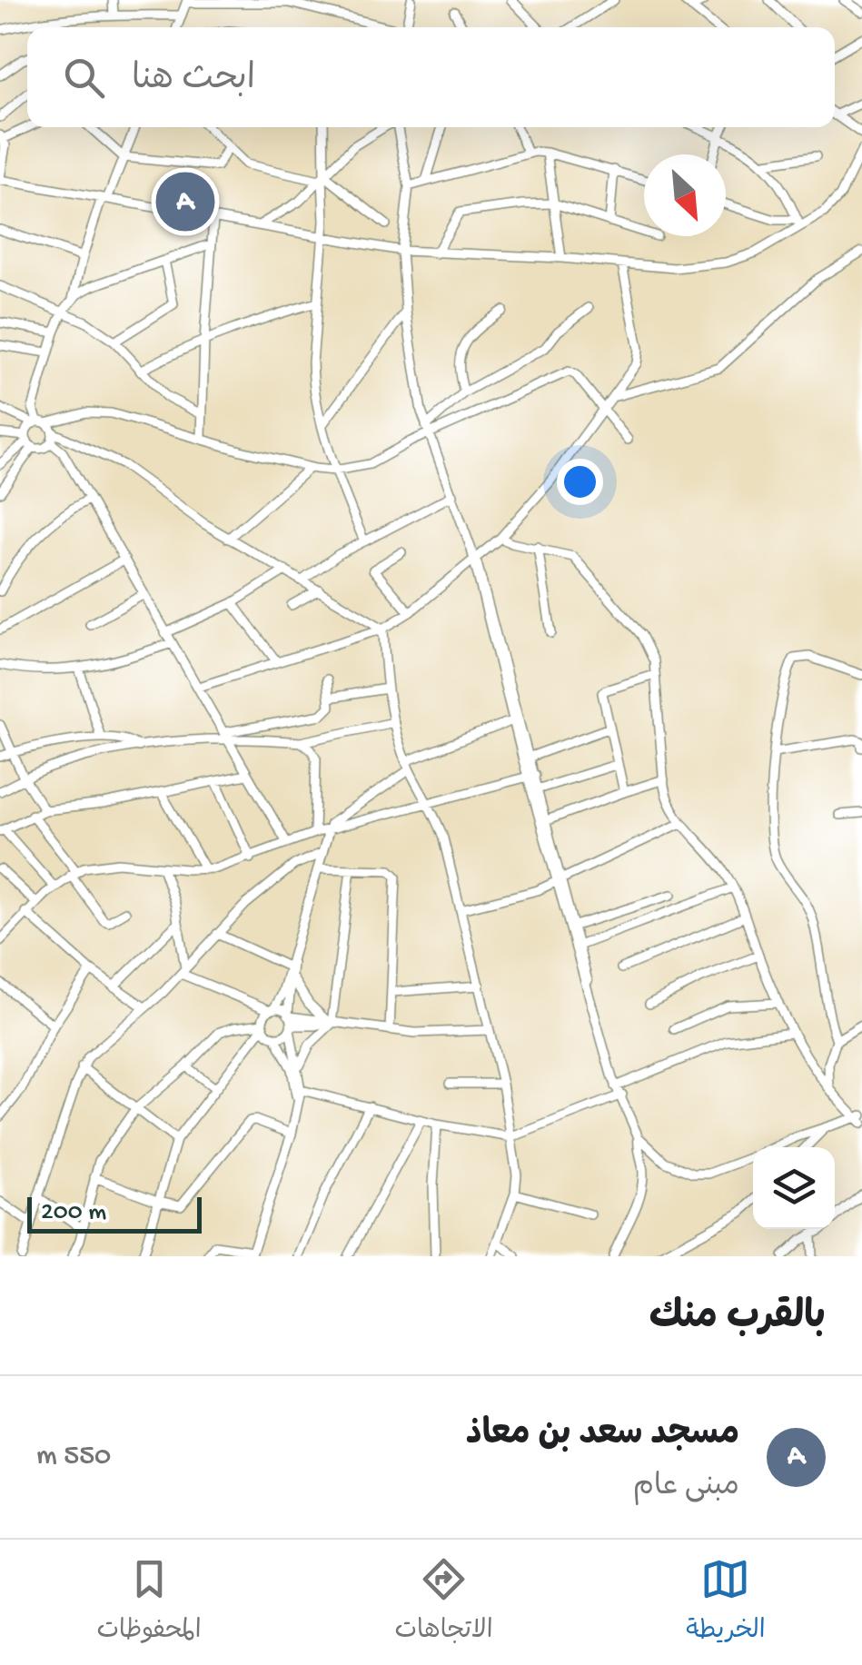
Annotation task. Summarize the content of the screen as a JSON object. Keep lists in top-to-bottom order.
{
  "scale_bar": "200 m",
  "north": "bottom right",
  "page": {
    "search": "ابحث هنا",
    "pins": "A",
    "scale": "200 m",
    "heading": "بالقرب منك",
    "list": [
      {
        "mark": "A",
        "name": "مسجد سعد بن معاذ",
        "note": "مبنى عام",
        "value": "550 m"
      }
    ],
    "nav": ["الخريطة", "الاتجاهات", "المحفوظات"]
  }
}
